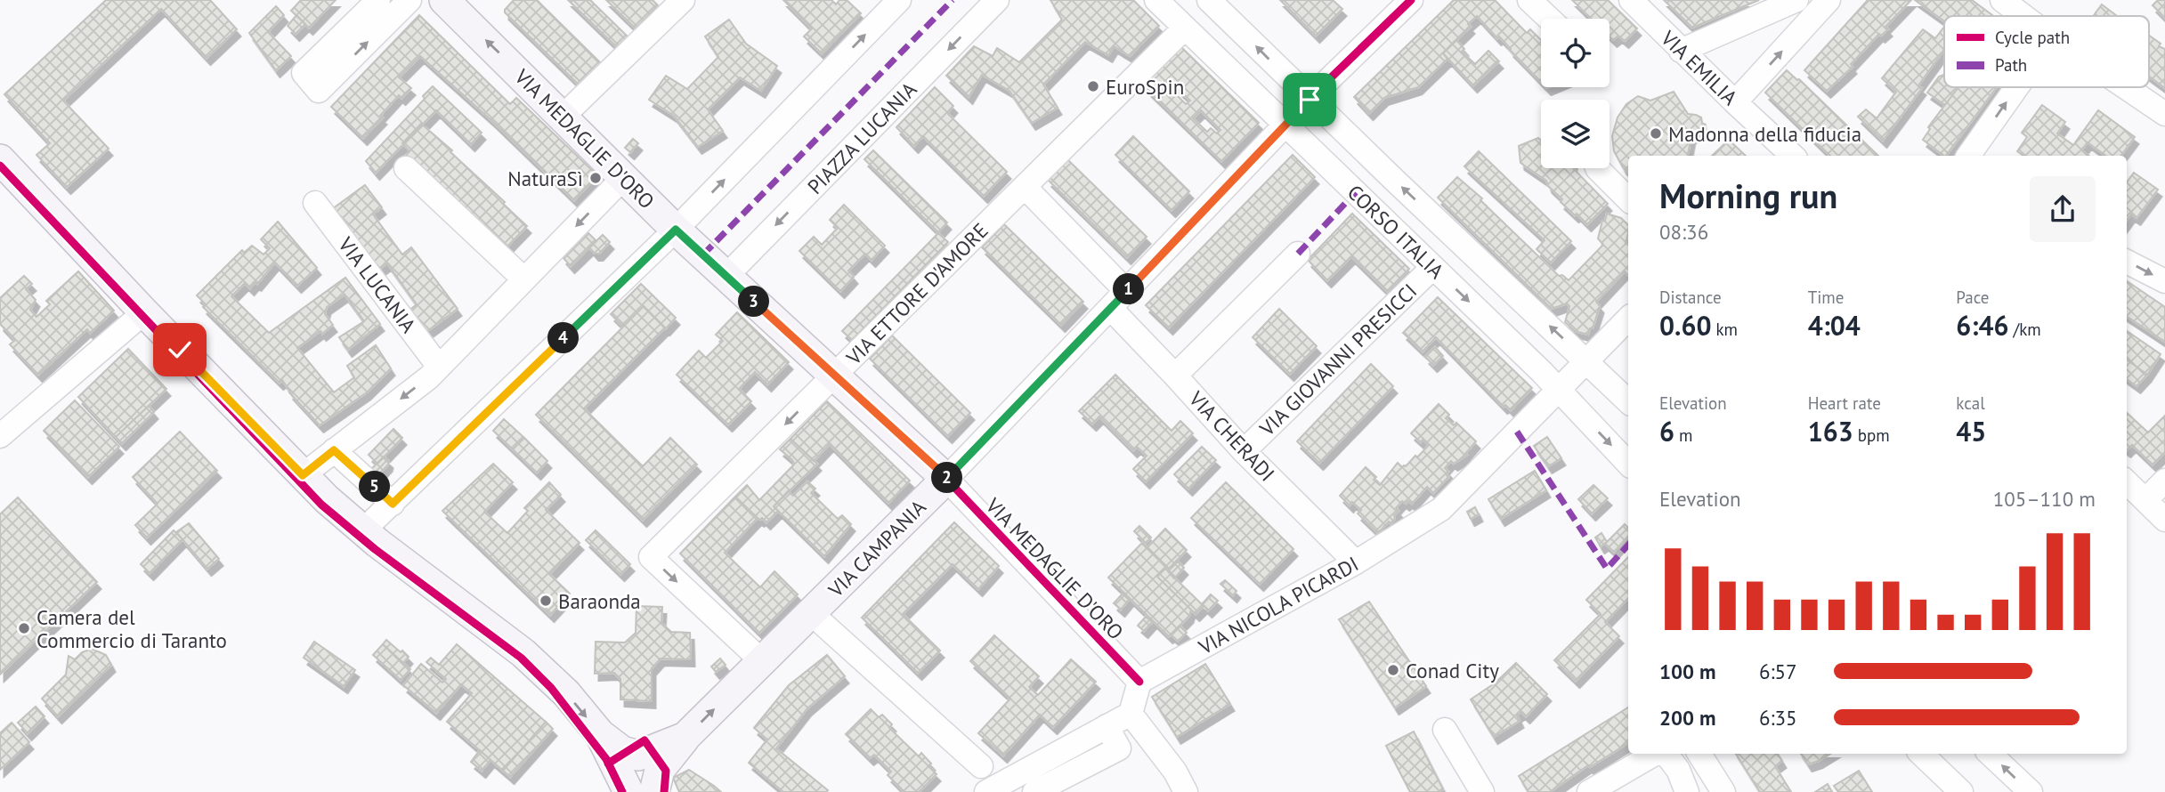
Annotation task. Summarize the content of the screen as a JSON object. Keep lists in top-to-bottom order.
{
  "streets": {
    "main road": ["VIA MEDAGLIE D'ORO", "VIA CAMPANIA"],
    "street": [
      "VIA EMILIA",
      "PIAZZA LUCANIA",
      "CORSO ITALIA",
      "VIA LUCANIA",
      "VIA ETTORE D'AMORE",
      "VIA GIOVANNI PRESICCI",
      "VIA CHERADI",
      "VIA NICOLA PICARDI"
    ]
  },
  "crossings": [
    ["PIAZZA LUCANIA", "VIA MEDAGLIE D'ORO"],
    ["VIA MEDAGLIE D'ORO", "VIA ETTORE D'AMORE"],
    ["VIA MEDAGLIE D'ORO", "VIA CAMPANIA"],
    ["VIA MEDAGLIE D'ORO", "VIA NICOLA PICARDI"],
    ["CORSO ITALIA", "VIA ETTORE D'AMORE"],
    ["CORSO ITALIA", "VIA GIOVANNI PRESICCI"],
    ["CORSO ITALIA", "VIA CAMPANIA"],
    ["CORSO ITALIA", "VIA NICOLA PICARDI"],
    ["VIA ETTORE D'AMORE", "VIA CAMPANIA"],
    ["VIA GIOVANNI PRESICCI", "VIA CHERADI"],
    ["VIA CHERADI", "VIA CAMPANIA"],
    ["VIA CHERADI", "VIA NICOLA PICARDI"]
  ],
  "places": [
    "EuroSpin",
    "Madonna della fiducia",
    "NaturaSì",
    "Baraonda",
    "Camera del Commercio di Taranto",
    "Conad City"
  ],
  "legend": ["Cycle path", "Path"],
  "page": {
    "heading": ["Morning run", "08:36"],
    "stats": [
      ["Distance", "0.60 km"],
      ["Time", "4:04"],
      ["Pace", "6:46 /km"],
      ["Elevation", "6 m"],
      ["Heart rate", "163 bpm"],
      ["kcal", "45"]
    ],
    "pins": [
      "1",
      "3",
      "4",
      "2",
      "5"
    ],
    "chart": ["Elevation", "105–110 m"],
    "list": [
      {
        "name": "100 m",
        "note": "6:57"
      },
      {
        "name": "200 m",
        "note": "6:35"
      }
    ]
  }
}
